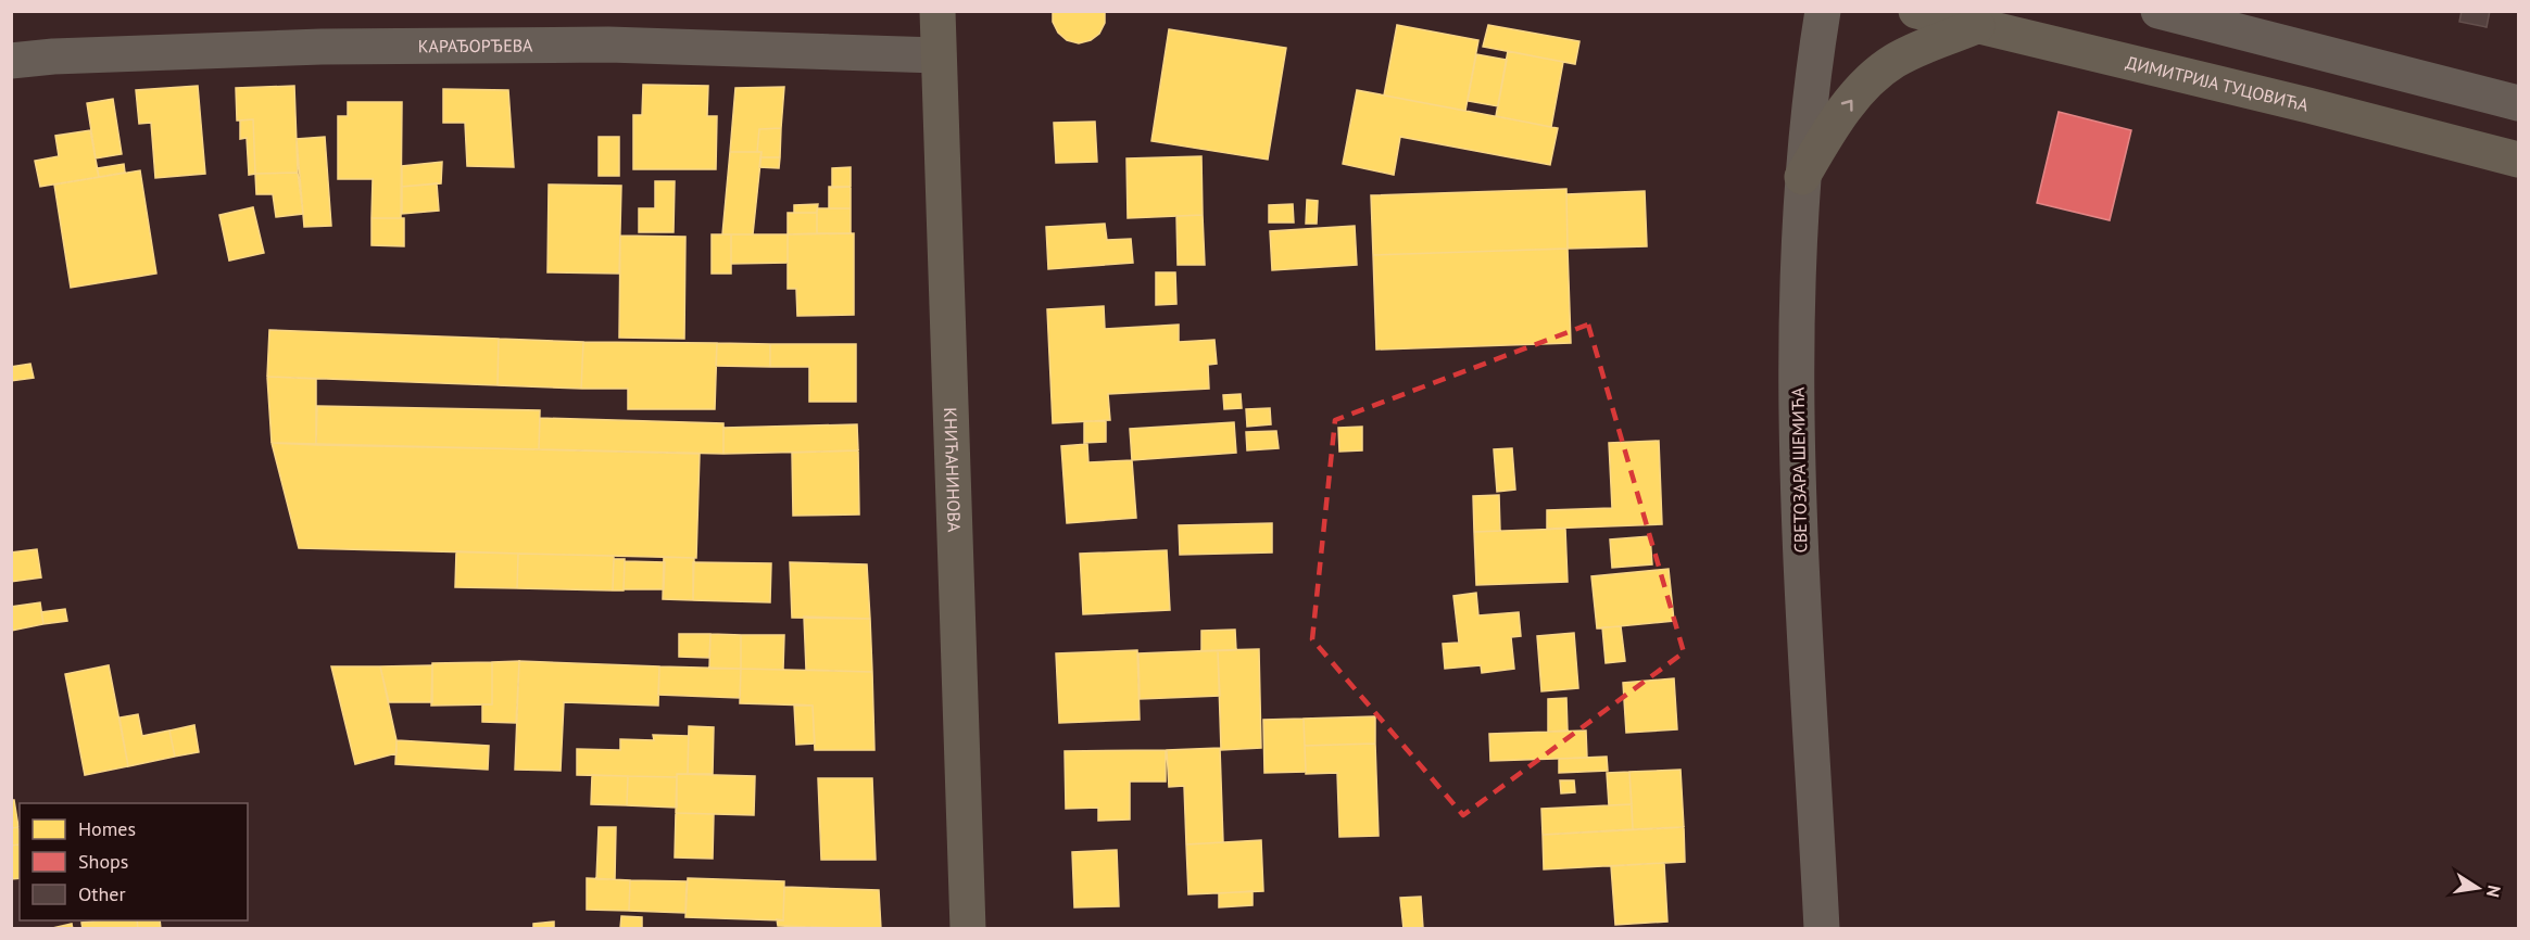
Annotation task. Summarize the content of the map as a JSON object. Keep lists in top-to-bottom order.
{
  "streets": {
    "main road": ["ДИМИТРИЈА ТУЦОВИЋА", "КНИЋАНИНОВА"],
    "street": ["КАРАЂОРЂЕВА", "СВЕТОЗАРА ШЕМИЋА"]
  },
  "crossings": [
    ["КАРАЂОРЂЕВА", "КНИЋАНИНОВА"]
  ],
  "legend": ["Homes", "Shops", "Other"],
  "north": "right"
}
